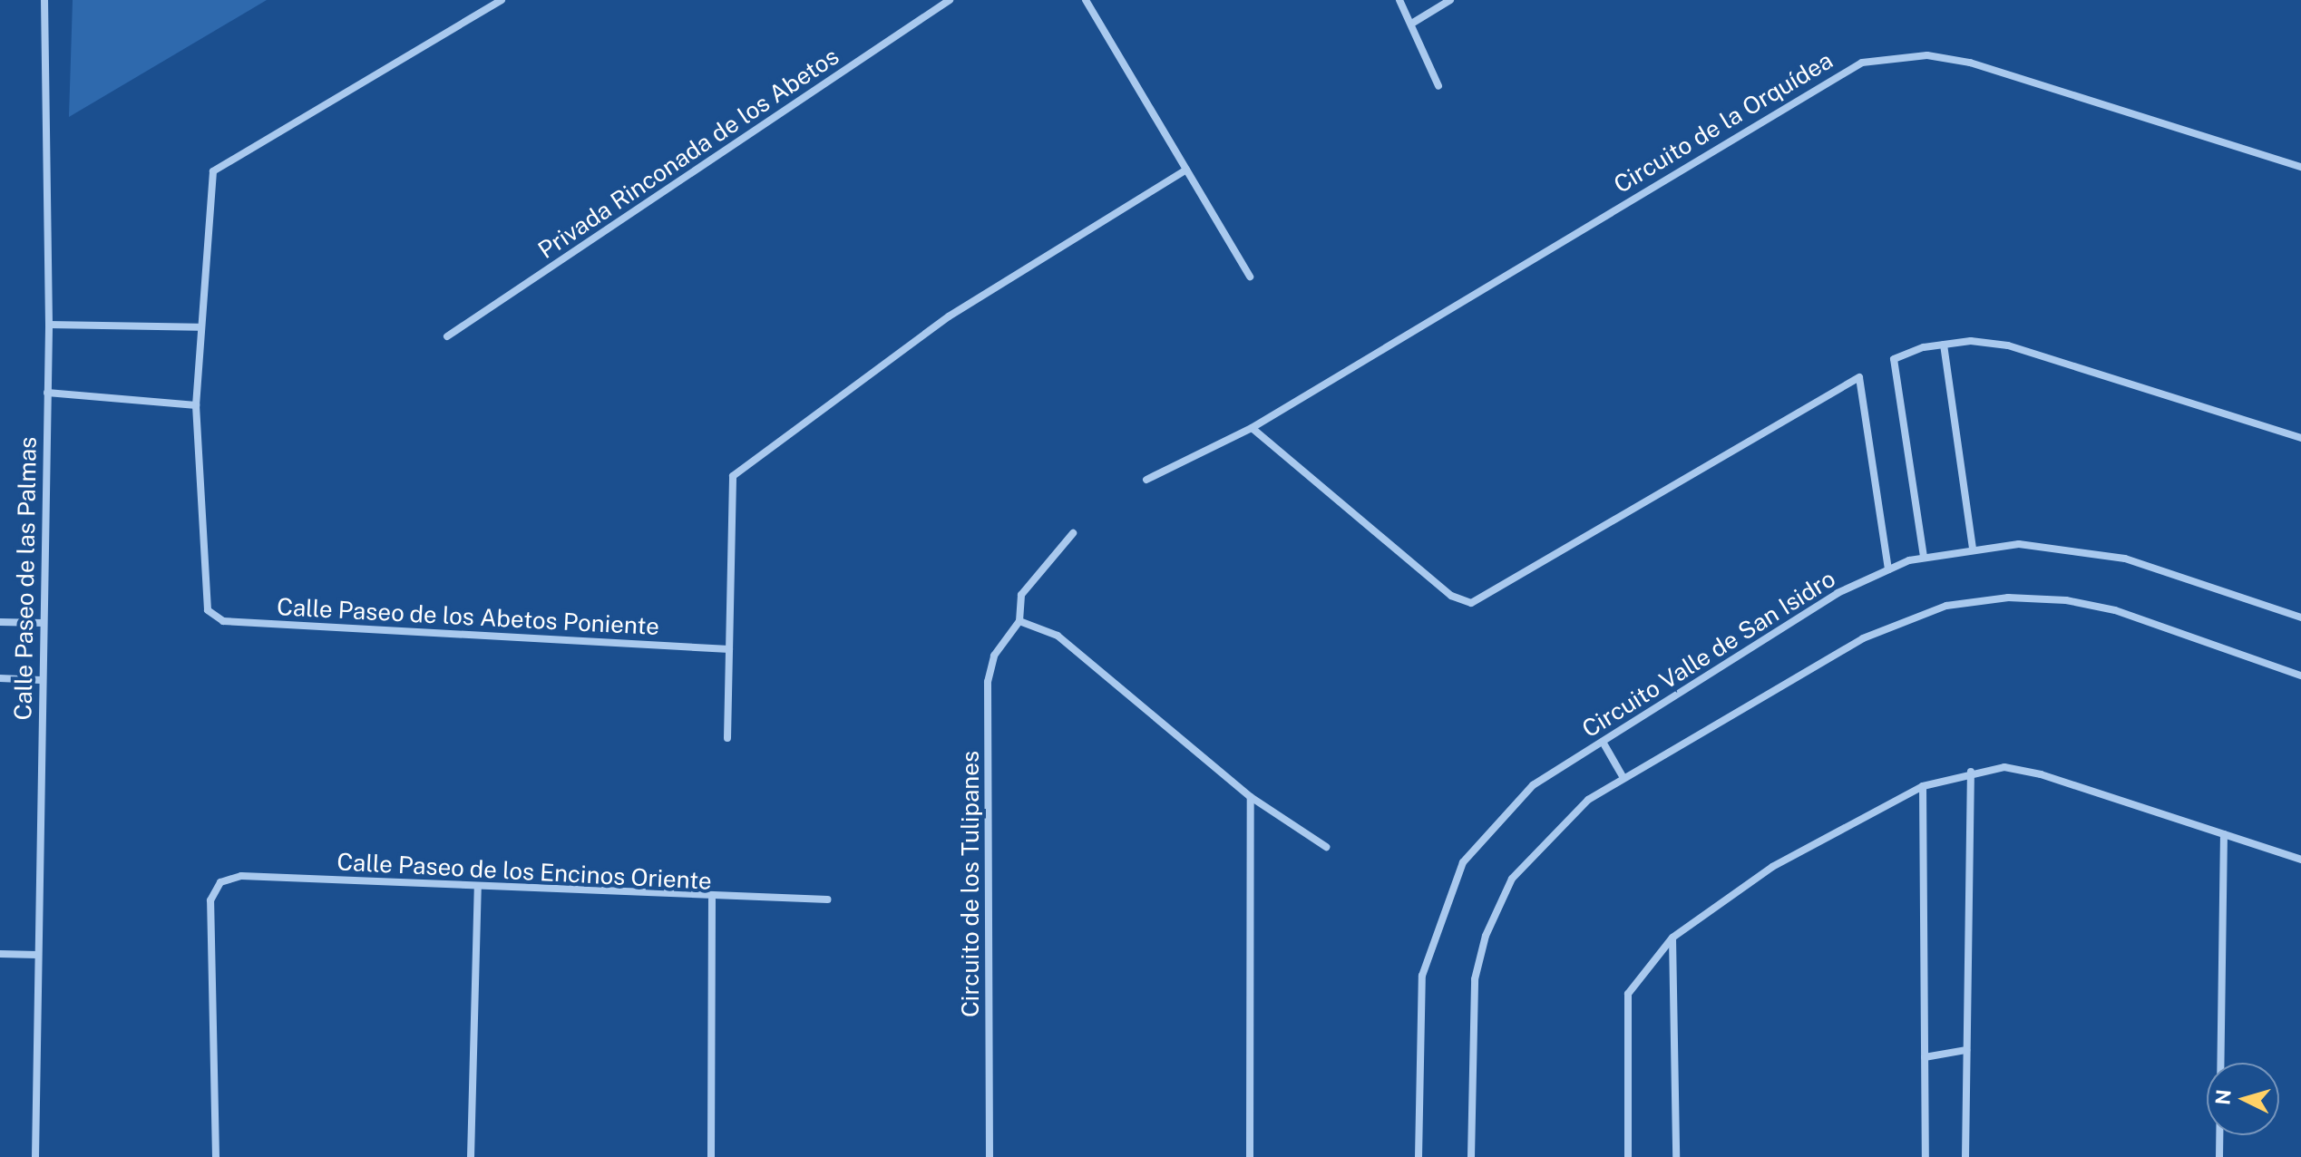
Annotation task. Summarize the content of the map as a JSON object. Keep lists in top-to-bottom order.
{
  "streets": {
    "street": [
      "Circuito de la Orquídea",
      "Privada Rinconada de los Abetos",
      "Calle Paseo de las Palmas",
      "Calle Paseo de los Abetos Poniente",
      "Circuito Valle de San Isidro",
      "Calle Paseo de los Encinos Oriente",
      "Circuito de los Tulipanes"
    ]
  },
  "north": "left"
}
